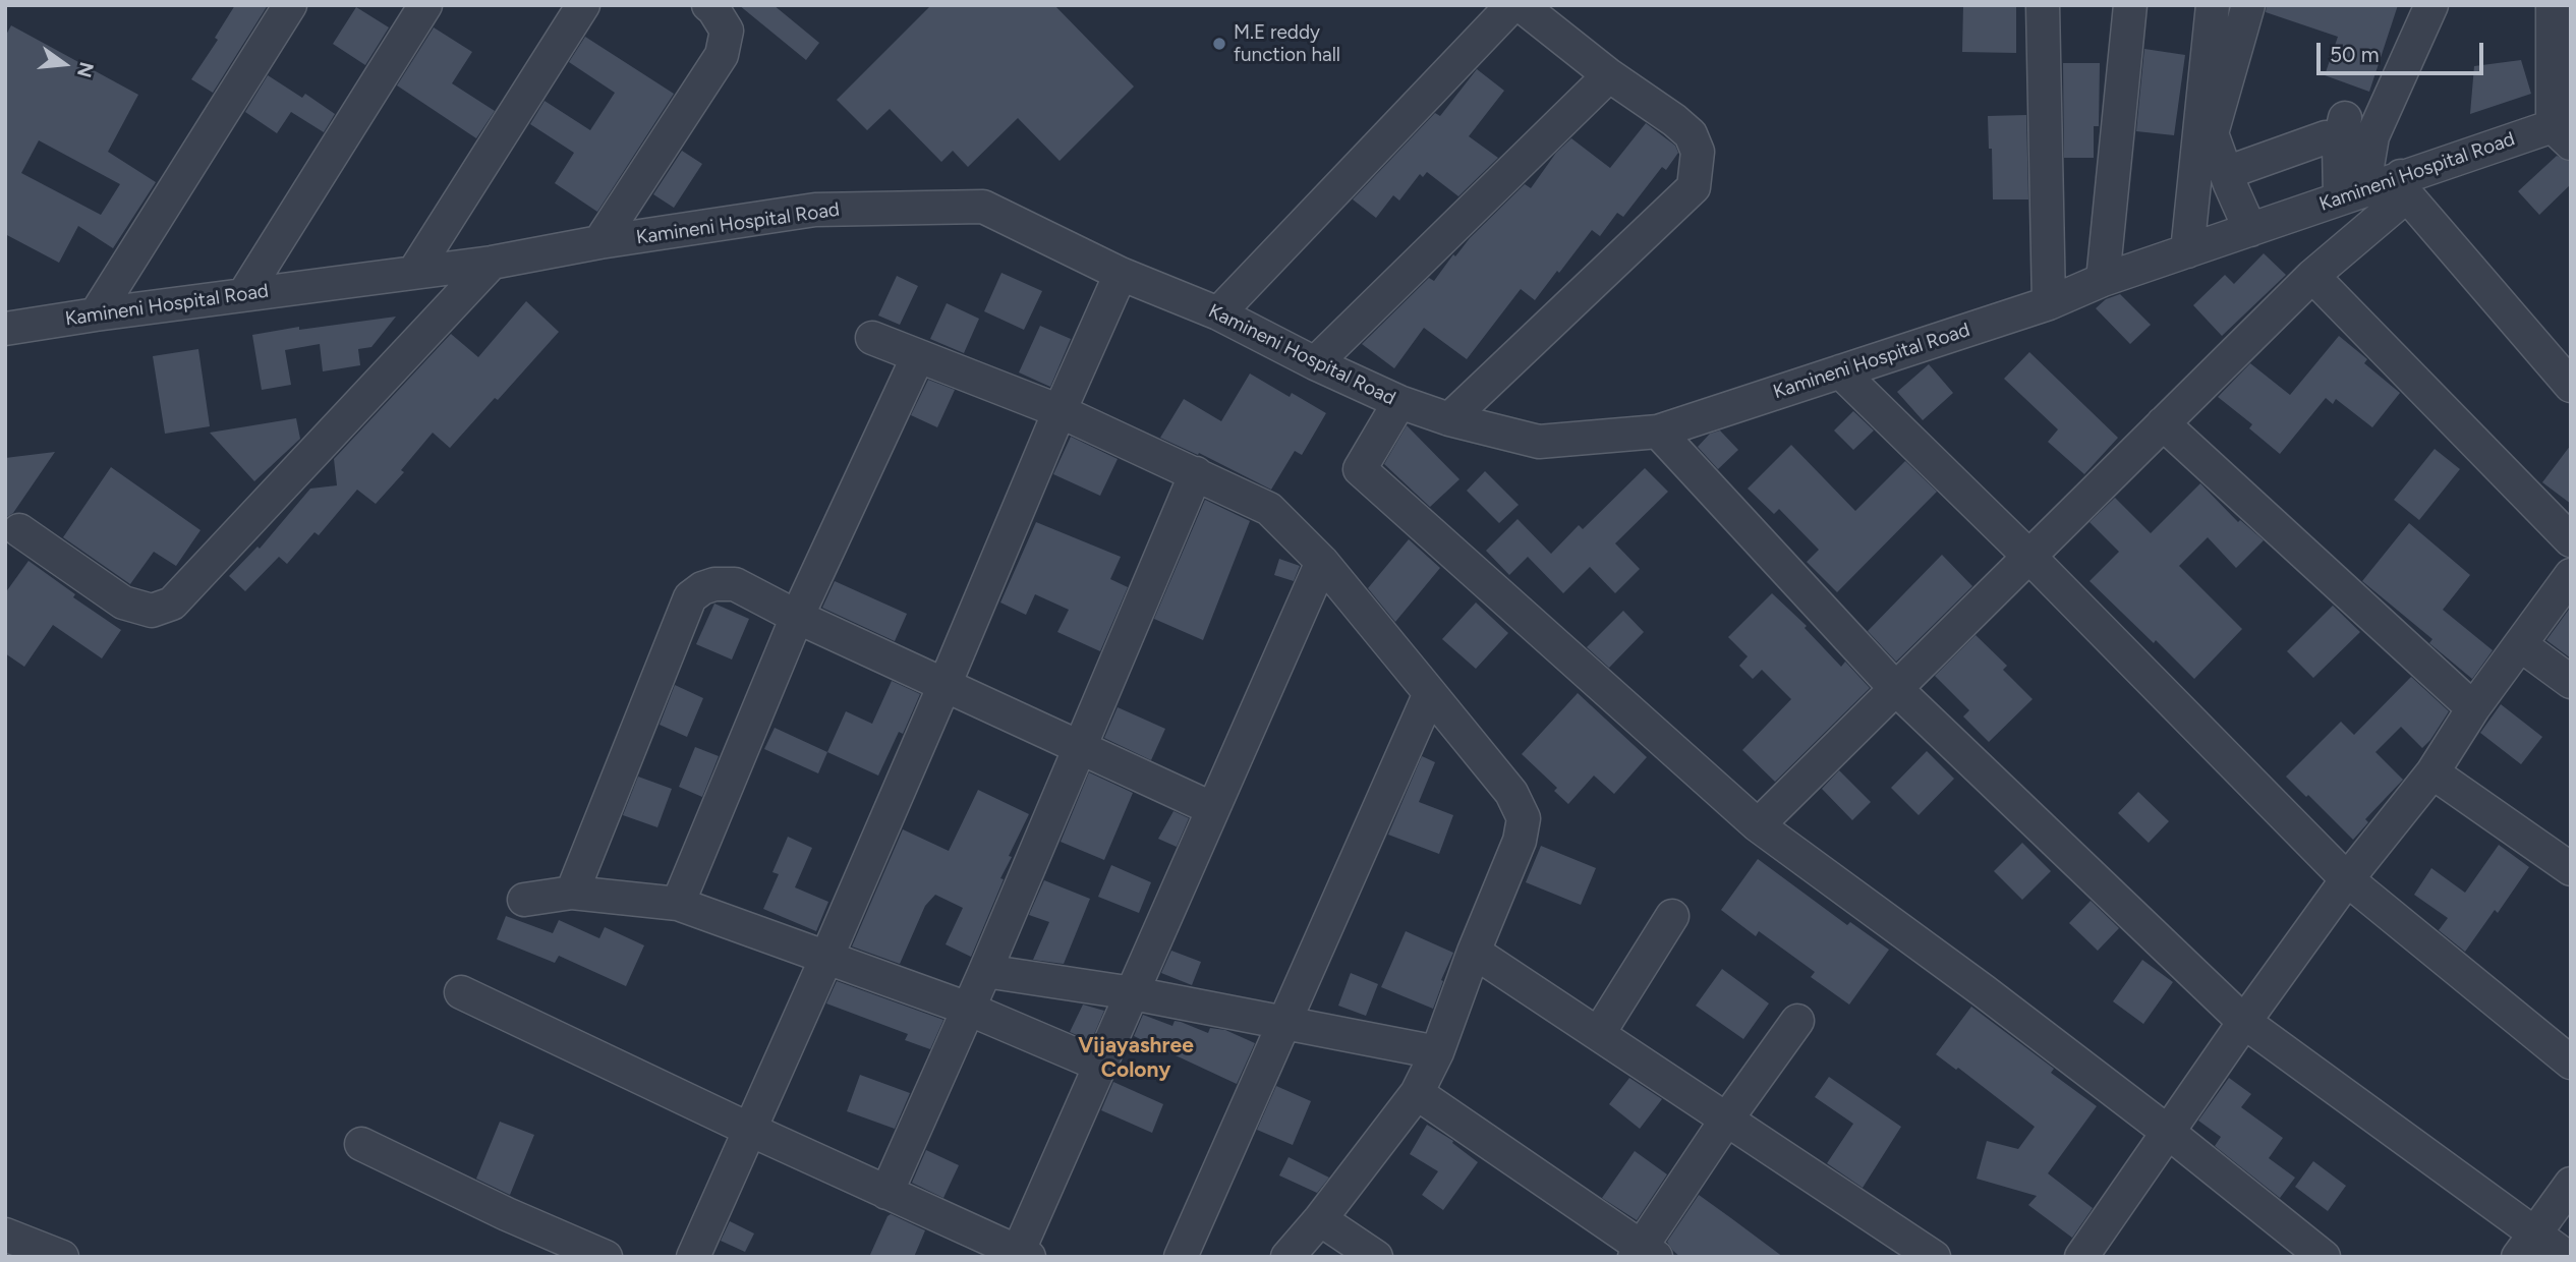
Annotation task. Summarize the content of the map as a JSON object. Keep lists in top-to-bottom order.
{
  "streets": {
    "street": ["Kamineni Hospital Road"]
  },
  "districts": ["Vijayashree Colony"],
  "places": ["M.E reddy function hall"],
  "scale_bar": "50 m",
  "north": "right"
}
